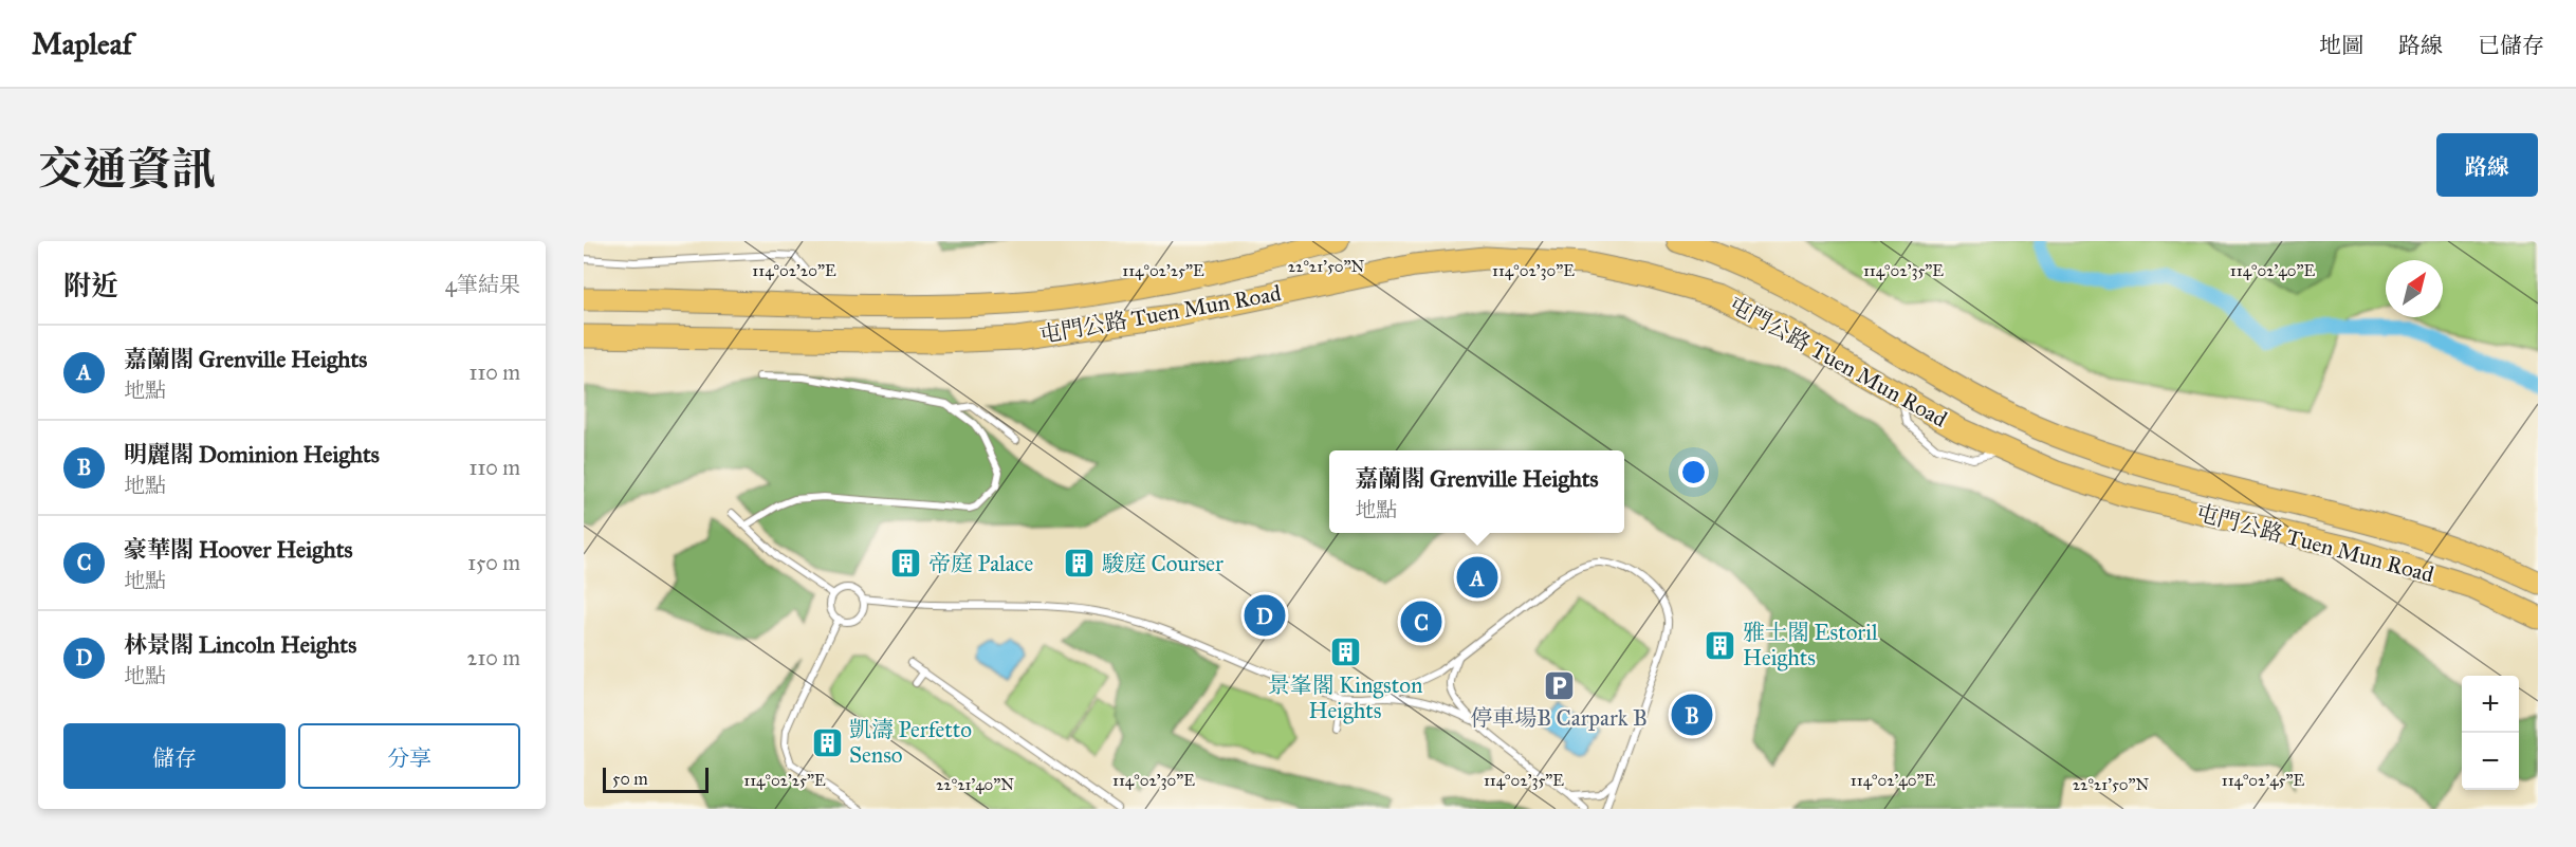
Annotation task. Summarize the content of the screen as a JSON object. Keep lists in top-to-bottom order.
{
  "streets": {
    "highway": ["屯門公路 Tuen Mun Road"]
  },
  "places": {
    "building": [
      "帝庭 Palace",
      "駿庭 Courser",
      "雅士閣 Estoril Heights",
      "景峯閣 Kingston Heights",
      "凱濤 Perfetto Senso"
    ],
    "parking": ["停車場B Carpark B"]
  },
  "scale_bar": "50 m",
  "north": "top right",
  "page": {
    "header": "Mapleaf",
    "nav": ["地圖", "路線", "已儲存"],
    "title": "交通資訊",
    "buttons": [
      "路線",
      ["儲存", "分享"]
    ],
    "heading": ["附近", "4筆結果"],
    "list": [
      {
        "mark": "A",
        "name": "嘉蘭閣 Grenville Heights",
        "note": "地點",
        "value": "110 m"
      },
      {
        "mark": "B",
        "name": "明麗閣 Dominion Heights",
        "note": "地點",
        "value": "110 m"
      },
      {
        "mark": "C",
        "name": "豪華閣 Hoover Heights",
        "note": "地點",
        "value": "150 m"
      },
      {
        "mark": "D",
        "name": "林景閣 Lincoln Heights",
        "note": "地點",
        "value": "210 m"
      }
    ],
    "popup": ["嘉蘭閣 Grenville Heights", "地點"],
    "pins": [
      "A",
      "D",
      "C",
      "B"
    ],
    "map_buttons": ["+", "−"],
    "scale": "50 m"
  },
  "coordinates": [
    "22°21'50\"N",
    "114°02'20\"E",
    "114°02'25\"E",
    "114°02'30\"E",
    "114°02'35\"E",
    "114°02'40\"E",
    "114°02'45\"E",
    "22°21'40\"N"
  ]
}
